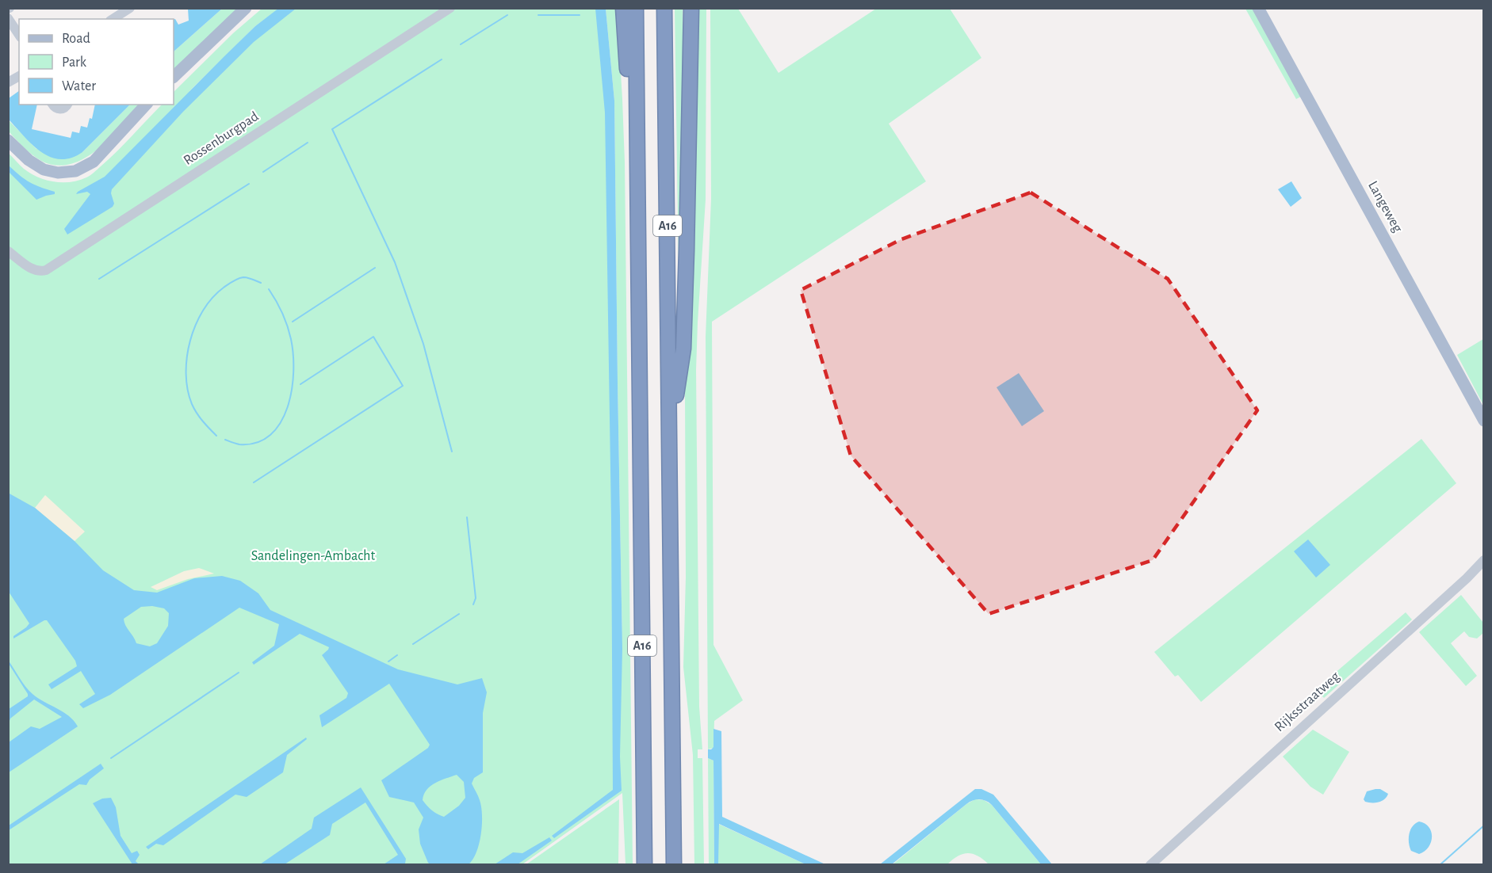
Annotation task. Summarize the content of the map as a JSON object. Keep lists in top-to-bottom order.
{
  "streets": {
    "highway": ["A16"],
    "main road": ["Langeweg"],
    "street": ["Rossenburgpad", "Rijksstraatweg"]
  },
  "parks": ["Sandelingen-Ambacht"],
  "legend": ["Road", "Park", "Water"]
}
